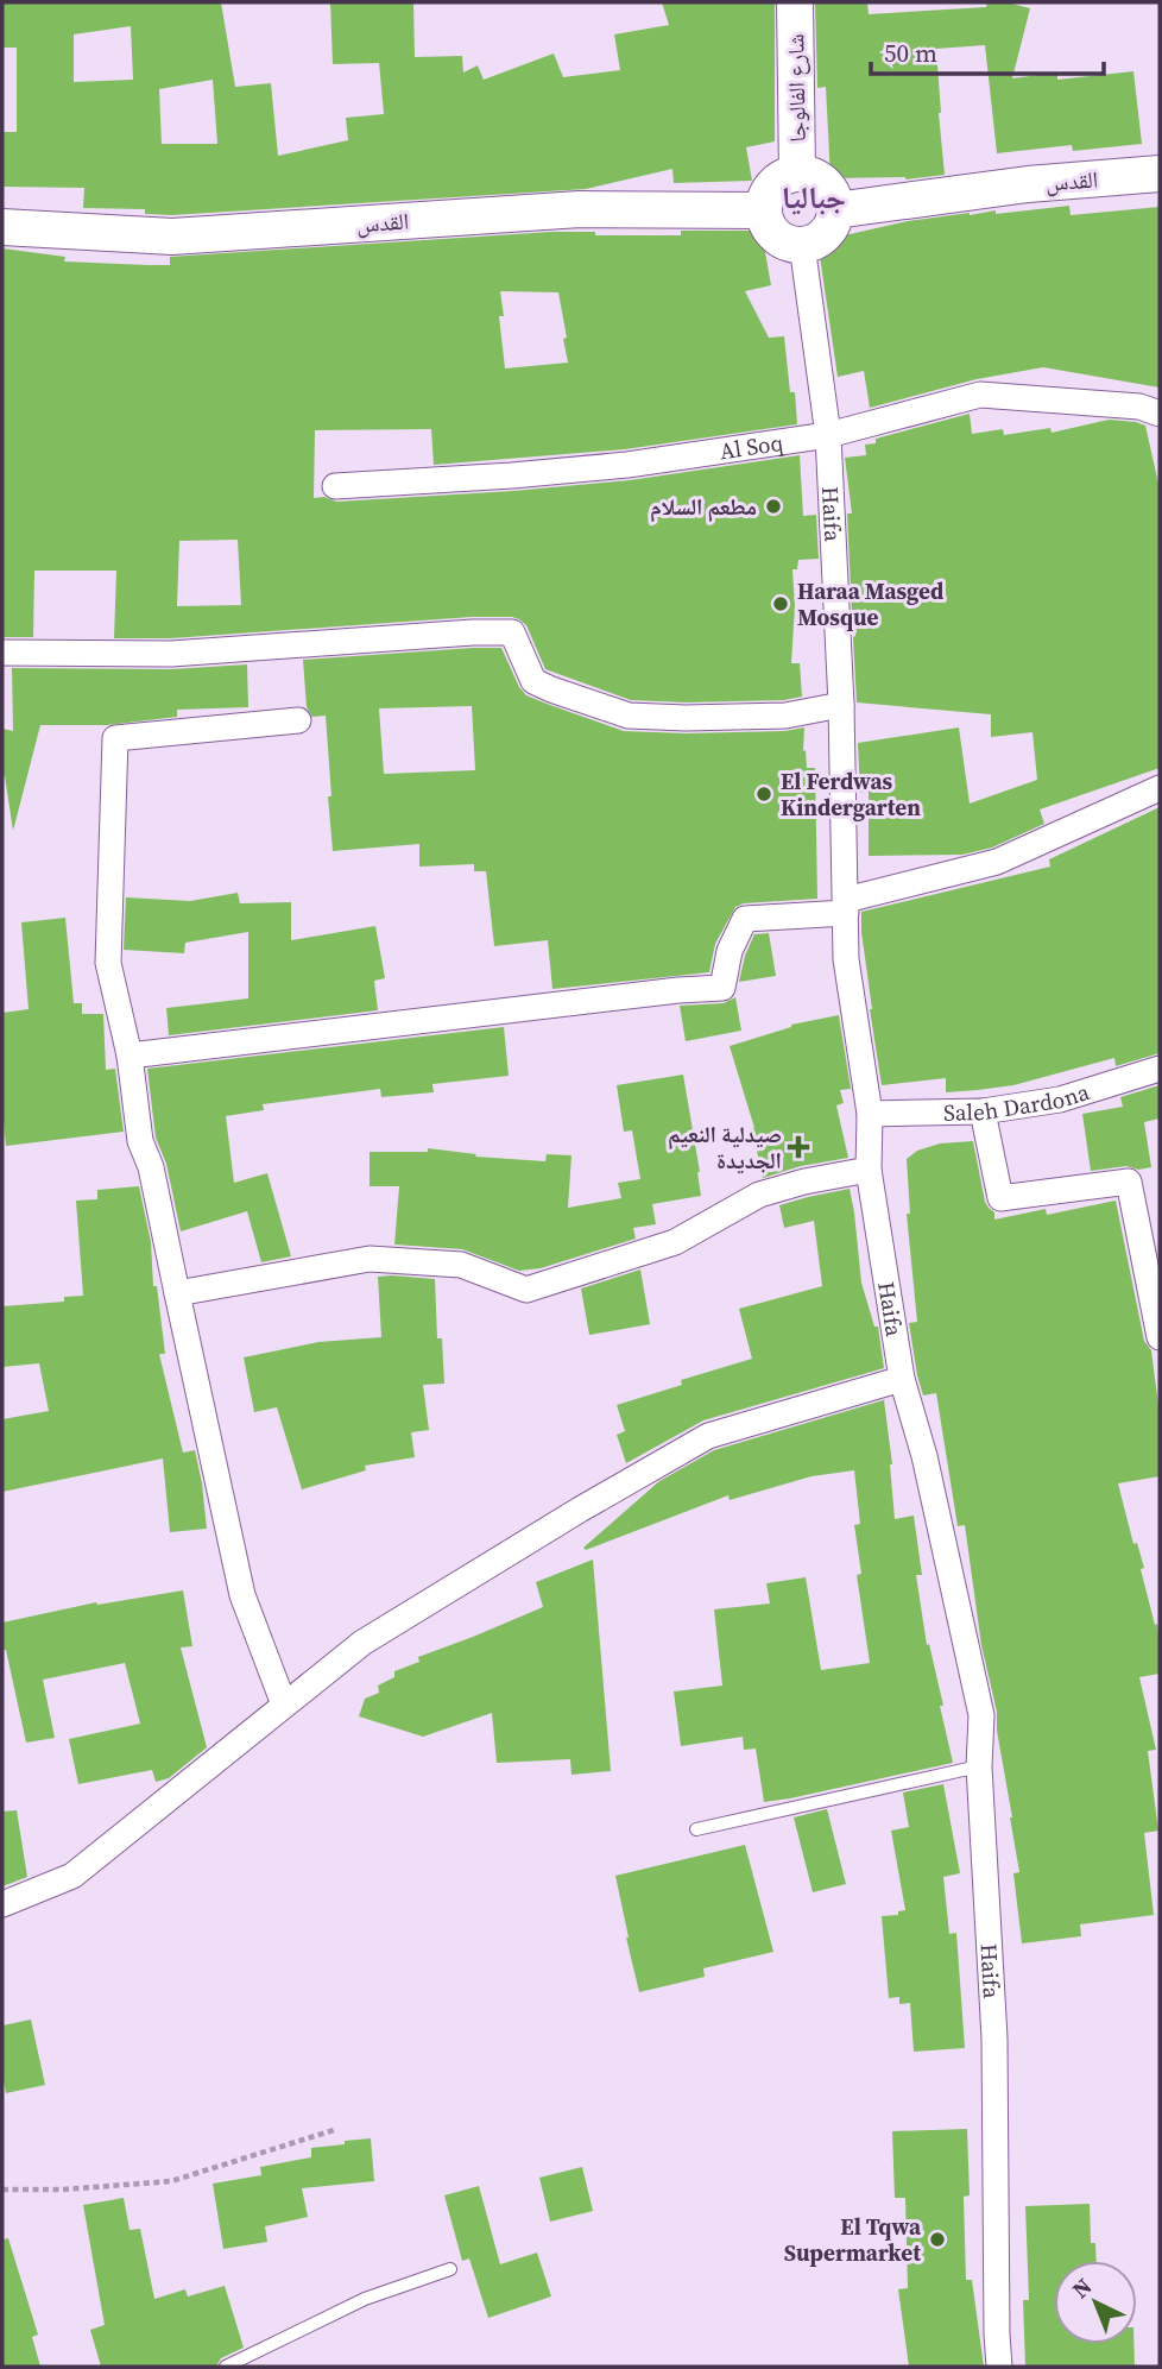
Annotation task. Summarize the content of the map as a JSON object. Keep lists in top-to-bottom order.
{
  "streets": {
    "main road": ["شارع الفالوجا", "القدس"],
    "street": ["Al Soq", "Haifa", "Saleh Dardona"]
  },
  "crossings": [
    ["شارع الفالوجا", "القدس"],
    ["شارع الفالوجا", "Haifa"],
    ["القدس", "Haifa"],
    ["Al Soq", "Haifa"],
    ["Haifa", "Saleh Dardona"]
  ],
  "districts": ["جباليا"],
  "places": {
    "other": [
      "مطعم السلام",
      "Haraa Masged Mosque",
      "El Ferdwas Kindergarten",
      "El Tqwa Supermarket"
    ],
    "health": ["صيدلية النعيم الجديدة"]
  },
  "scale_bar": "50 m",
  "north": "top left"
}
